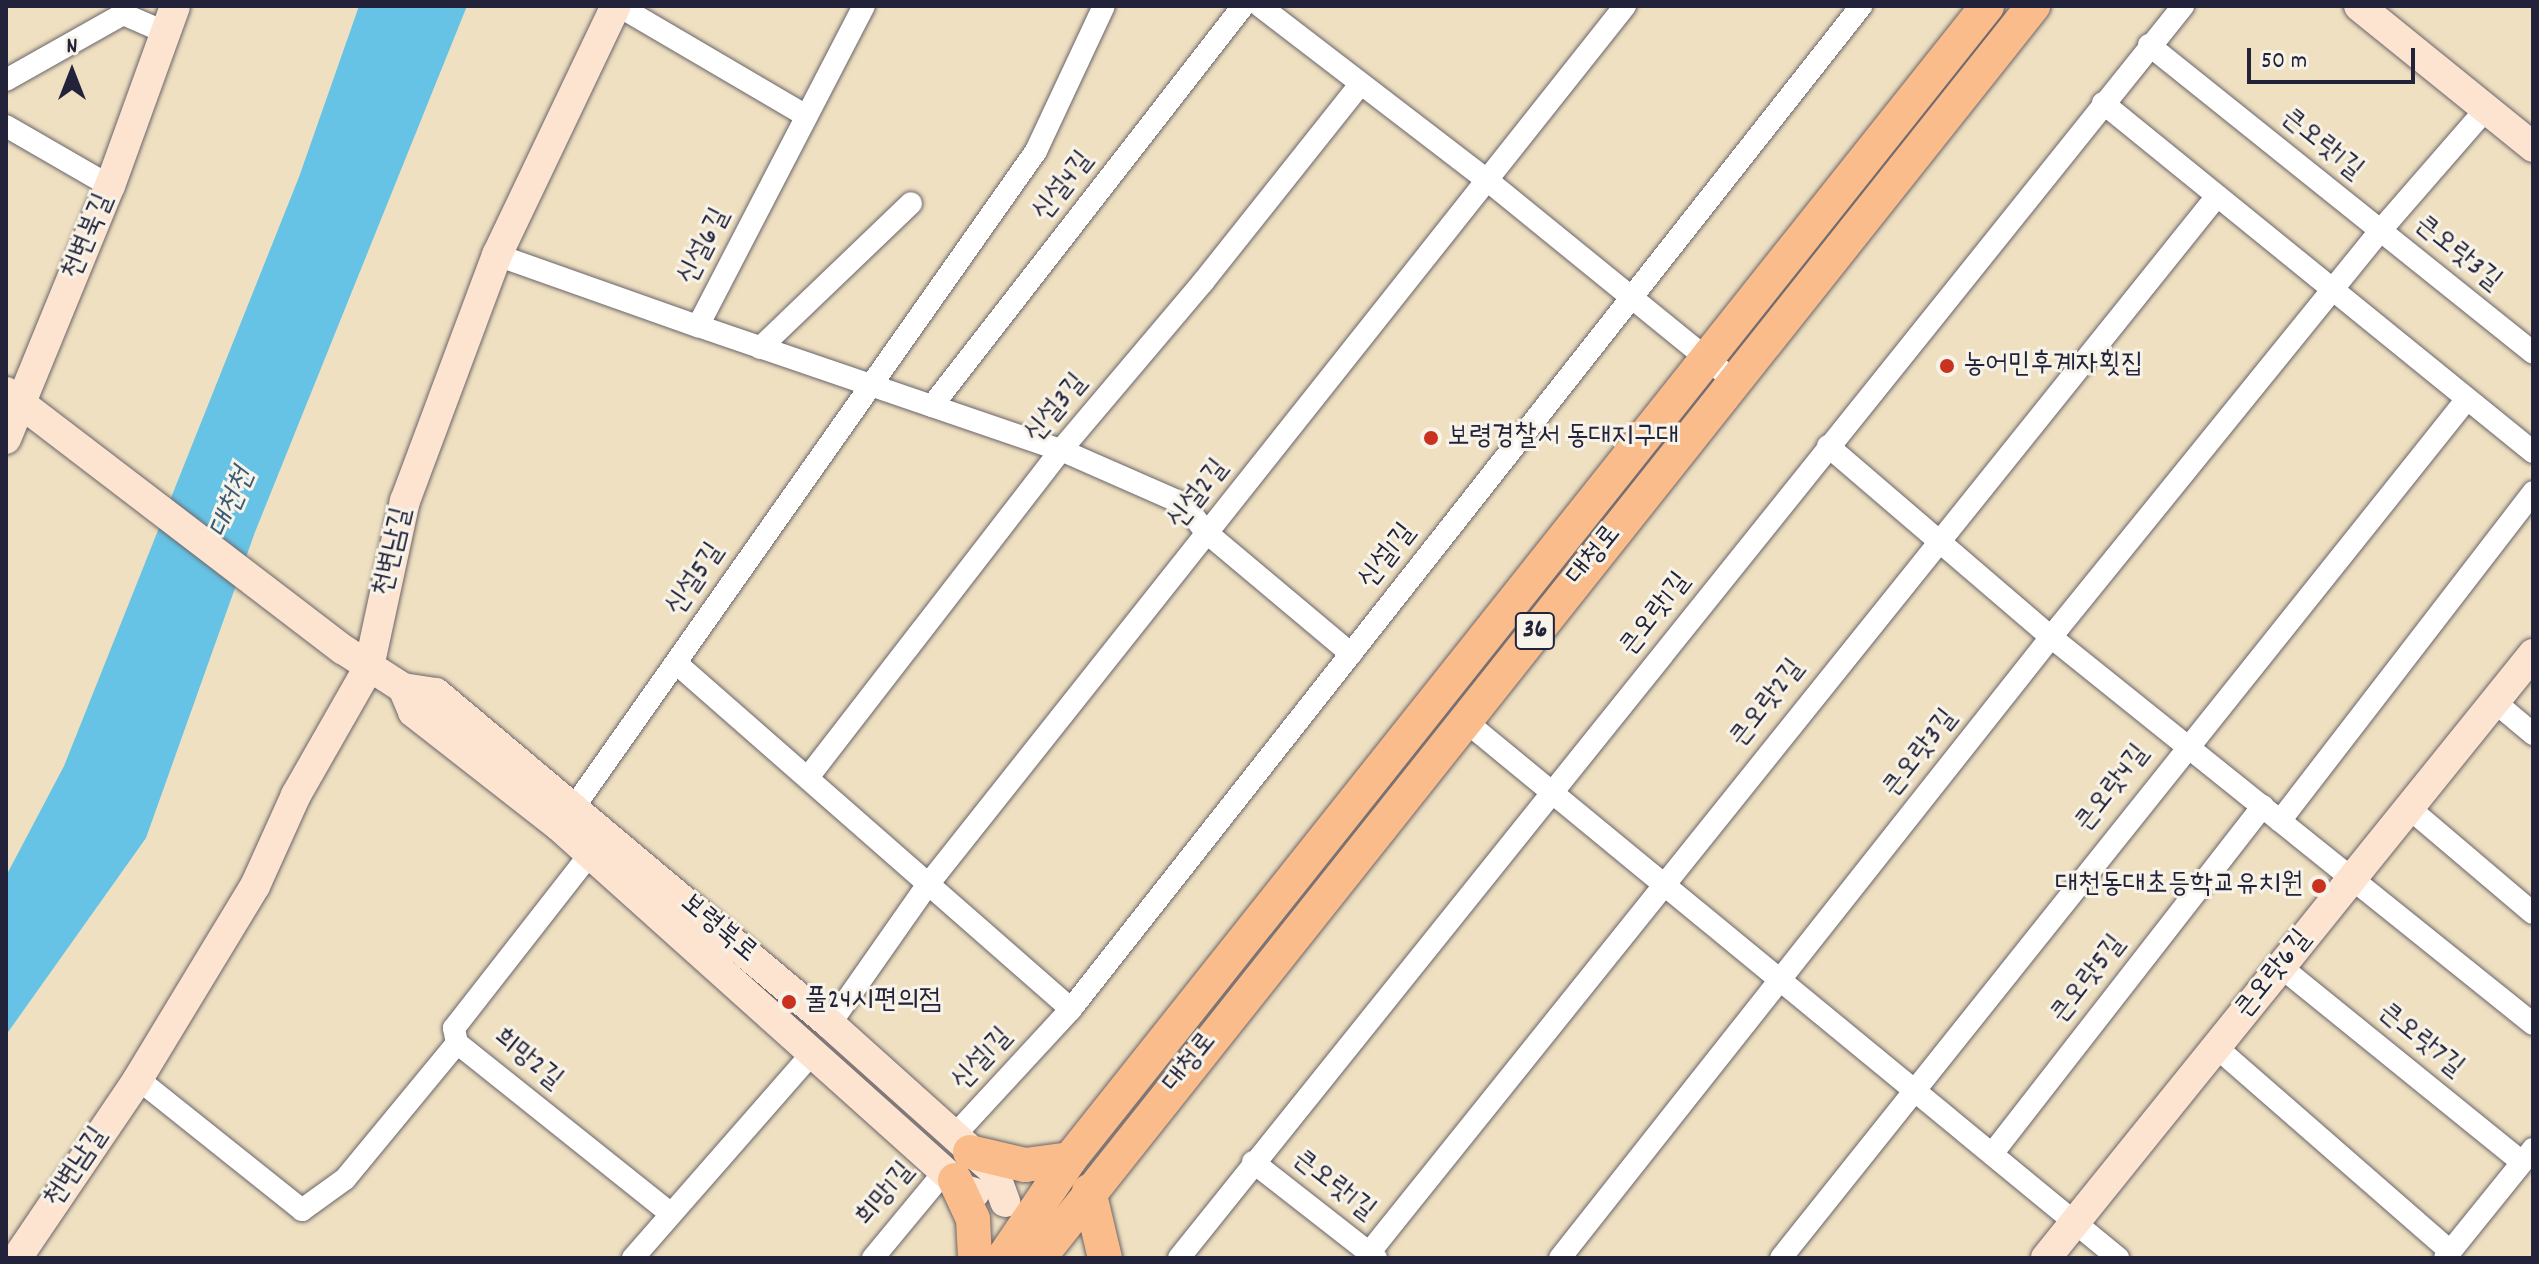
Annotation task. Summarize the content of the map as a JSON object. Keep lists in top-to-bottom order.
{
  "streets": {
    "main road": ["대청로", "36"],
    "street": [
      "큰오랏1길",
      "신설4길",
      "천변북길",
      "신설6길",
      "큰오랏3길",
      "신설3길",
      "신설2길",
      "천변남길",
      "신설1길",
      "신설5길",
      "큰오랏2길",
      "큰오랏4길",
      "보령북로",
      "큰오랏6길",
      "큰오랏5길",
      "큰오랏7길",
      "희망2길",
      "희망1길"
    ]
  },
  "crossings": [
    ["큰오랏1길", "큰오랏3길"],
    ["큰오랏1길", "큰오랏2길"],
    ["천변북길", "보령북로"],
    ["신설6길", "천변남길"],
    ["신설2길", "보령북로"],
    ["천변남길", "보령북로"],
    ["대청로", "보령북로"],
    ["신설1길", "보령북로"],
    ["신설1길", "희망1길"],
    ["신설5길", "보령북로"],
    ["보령북로", "희망2길"],
    ["보령북로", "희망1길"],
    ["큰오랏6길", "큰오랏7길"]
  ],
  "water": ["대천천"],
  "places": [
    "농어민후계자횟집",
    "보령경찰서 동대지구대",
    "대천동대초등학교유치원",
    "풀24시편의점"
  ],
  "scale_bar": "50 m",
  "north": "top"
}
